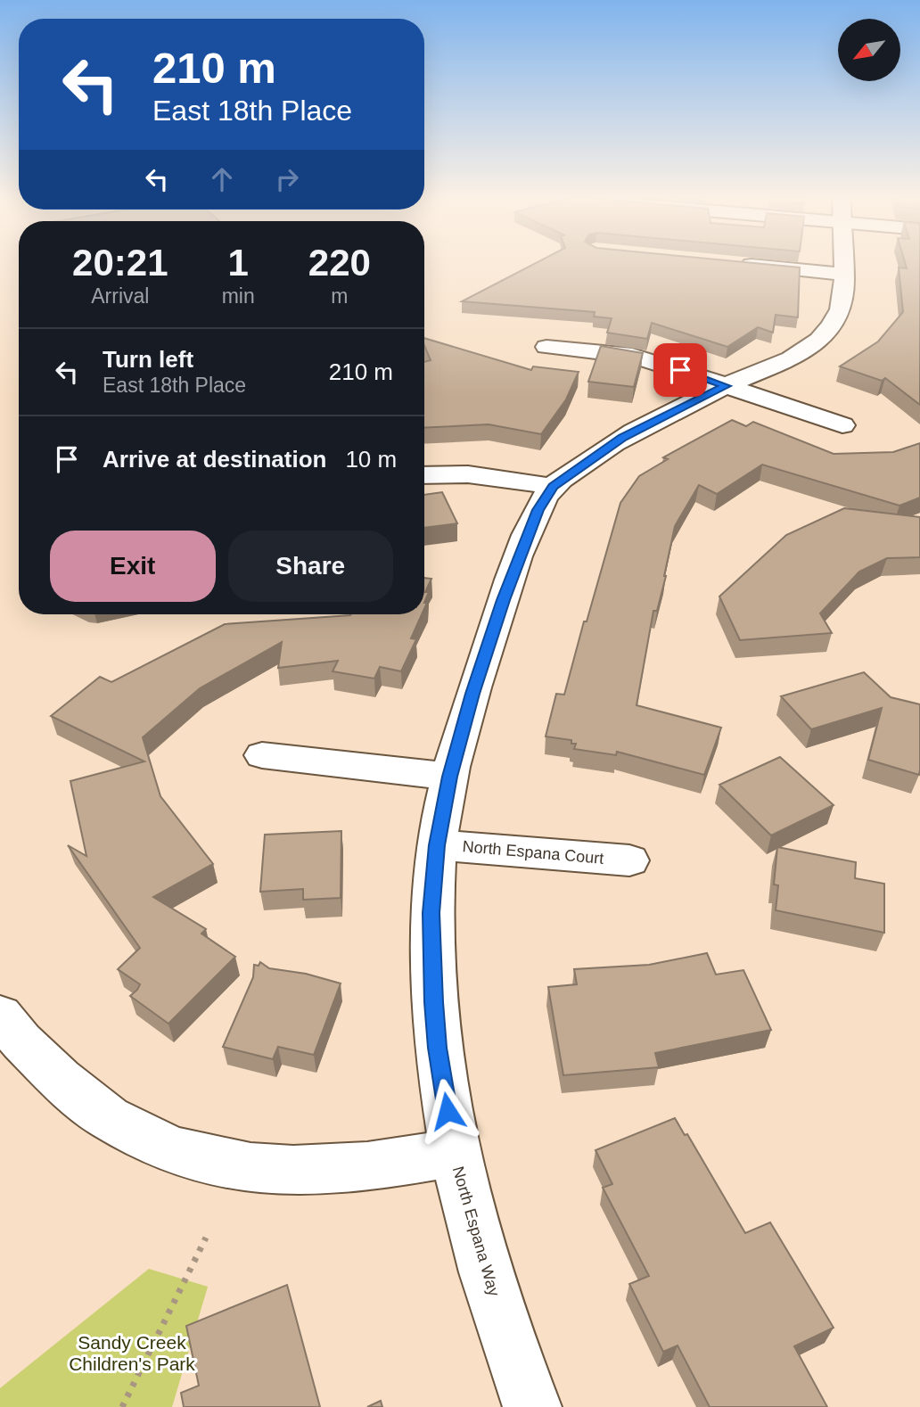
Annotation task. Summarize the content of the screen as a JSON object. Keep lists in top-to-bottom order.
{
  "streets": {
    "street": ["North Espana Court", "North Espana Way"]
  },
  "crossings": [
    ["North Espana Court", "North Espana Way"]
  ],
  "parks": ["Sandy Creek Children's Park"],
  "north": "bottom left",
  "page": {
    "turn": ["210 m", "East 18th Place"],
    "eta": [
      "20:21",
      "Arrival",
      "1",
      "min",
      "220",
      "m"
    ],
    "list": [
      {
        "name": "Turn left",
        "note": "East 18th Place",
        "value": "210 m"
      },
      {
        "name": "Arrive at destination",
        "value": "10 m"
      }
    ],
    "buttons": ["Exit", "Share"]
  }
}
